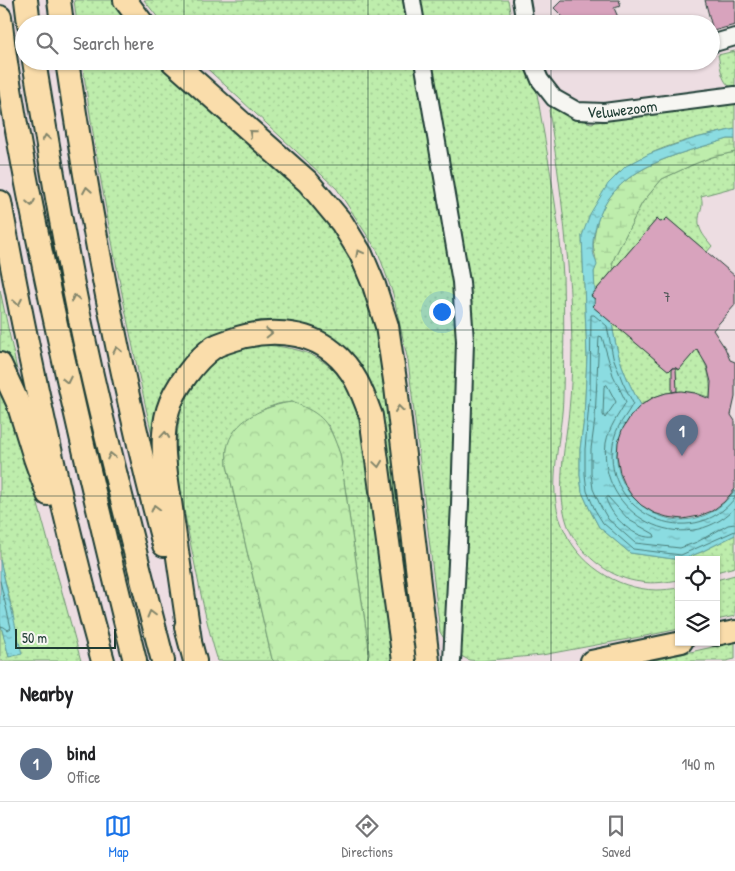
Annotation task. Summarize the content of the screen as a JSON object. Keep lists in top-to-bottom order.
{
  "streets": {
    "street": ["Veluwezoom"]
  },
  "house_numbers": ["7"],
  "scale_bar": "50 m",
  "page": {
    "search": "Search here",
    "pins": "1",
    "scale": "50 m",
    "heading": "Nearby",
    "list": [
      {
        "mark": "1",
        "name": "bind",
        "note": "Office",
        "value": "140 m"
      }
    ],
    "nav": ["Map", "Directions", "Saved"]
  }
}
